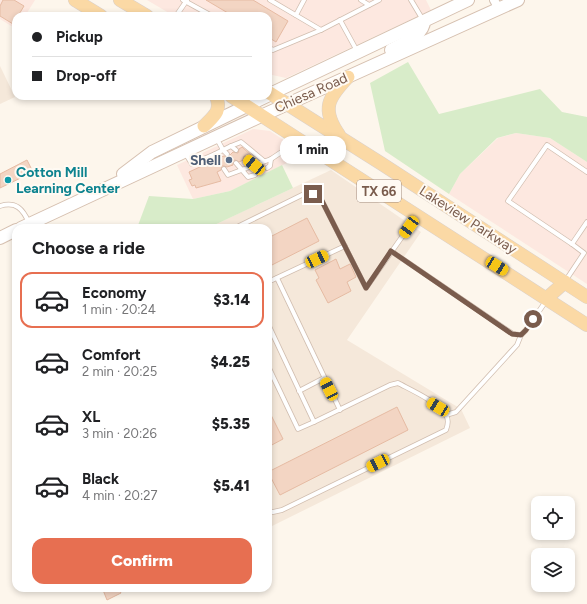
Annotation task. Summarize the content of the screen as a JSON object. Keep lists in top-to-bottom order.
{
  "streets": {
    "main road": ["Chiesa Road", "TX 66", "Lakeview Parkway"]
  },
  "crossings": [
    ["Chiesa Road", "Lakeview Parkway"]
  ],
  "places": ["Shell", "Cotton Mill Learning Center"],
  "page": {
    "banner": ["Pickup", "Drop-off"],
    "bubble": "1 min",
    "heading": "Choose a ride",
    "list": [
      {
        "name": "Economy",
        "note": "1 min · 20:24",
        "value": "$3.14"
      },
      {
        "name": "Comfort",
        "note": "2 min · 20:25",
        "value": "$4.25"
      },
      {
        "name": "XL",
        "note": "3 min · 20:26",
        "value": "$5.35"
      },
      {
        "name": "Black",
        "note": "4 min · 20:27",
        "value": "$5.41"
      }
    ],
    "buttons": "Confirm"
  }
}
